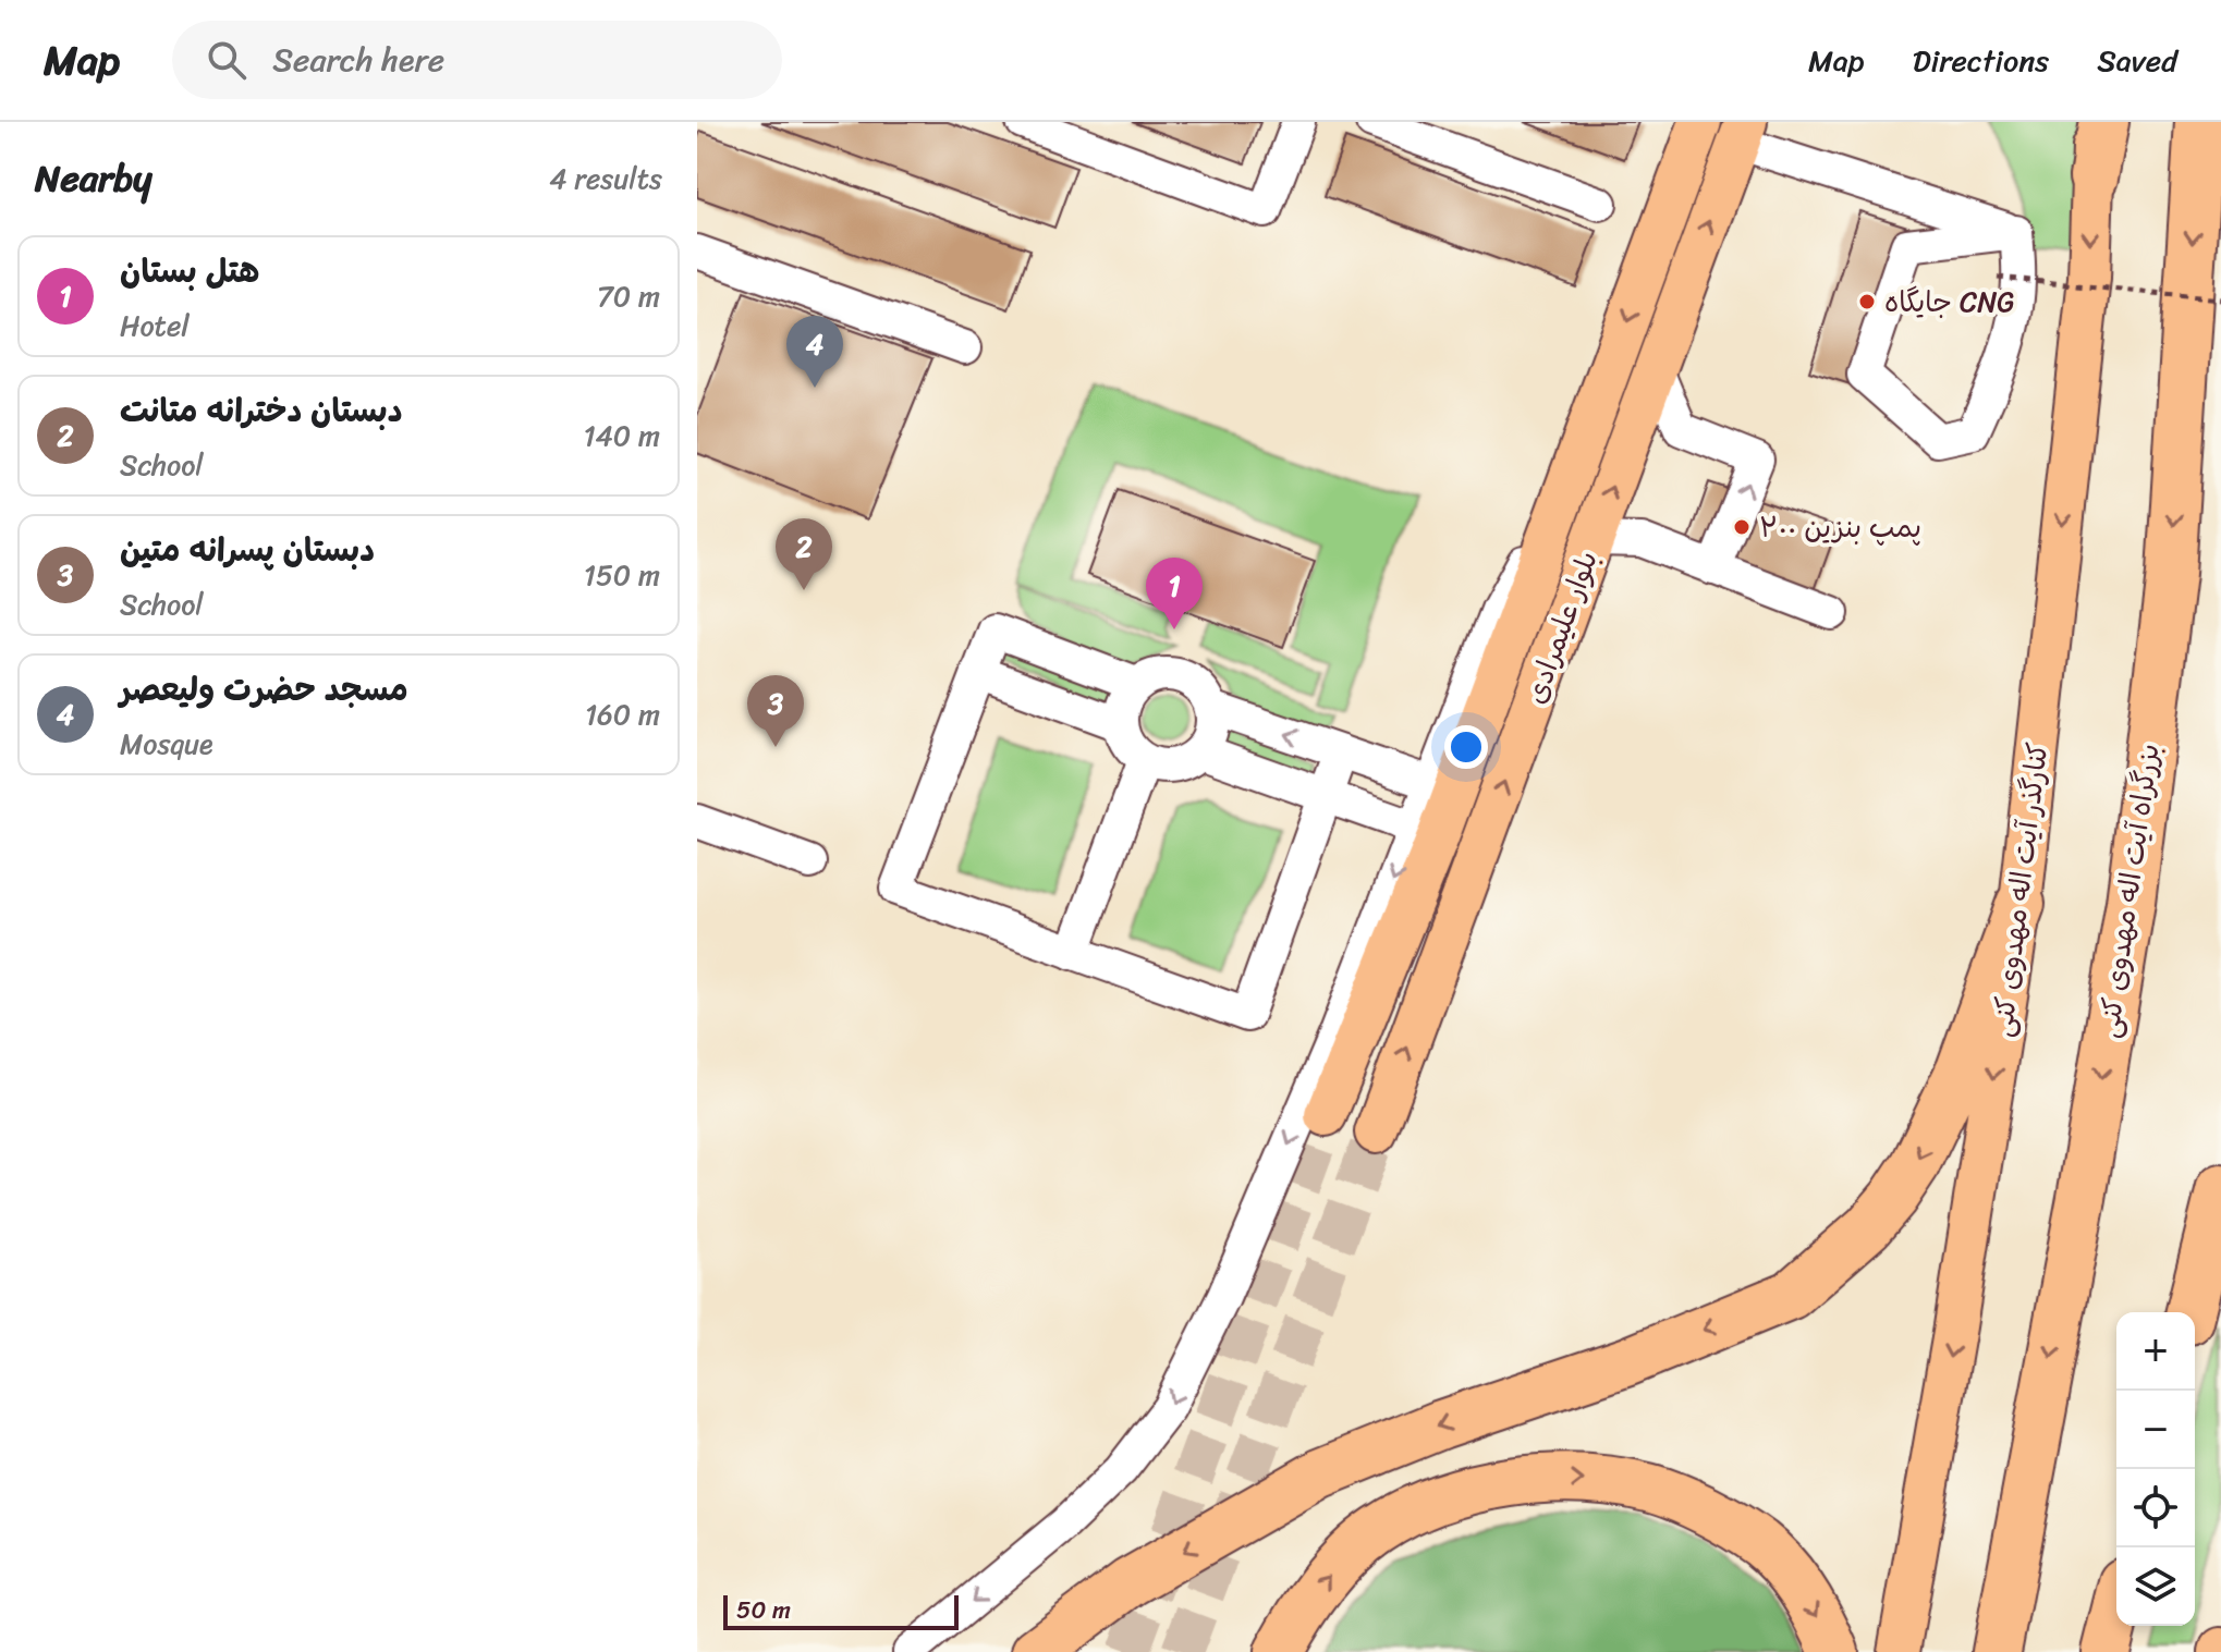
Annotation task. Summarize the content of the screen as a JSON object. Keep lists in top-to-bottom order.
{
  "streets": {
    "highway": ["بزرگراه آیت اله مهدوی کنی"],
    "main road": ["بلوار علیمرادی", "کنارگذر آیت اله مهدوی کنی"]
  },
  "one_way": ["کنارگذر آیت اله مهدوی کنی", "بزرگراه آیت اله مهدوی کنی"],
  "places": ["جایگاه CNG", "پمپ بنزین ۲۰۰"],
  "scale_bar": "50 m",
  "page": {
    "header": "Map",
    "search": "Search here",
    "nav": ["Map", "Directions", "Saved"],
    "heading": ["Nearby", "4 results"],
    "list": [
      {
        "mark": "1",
        "name": "هتل بستان",
        "note": "Hotel",
        "value": "70 m"
      },
      {
        "mark": "2",
        "name": "دبستان دخترانه متانت",
        "note": "School",
        "value": "140 m"
      },
      {
        "mark": "3",
        "name": "دبستان پسرانه متین",
        "note": "School",
        "value": "150 m"
      },
      {
        "mark": "4",
        "name": "مسجد حضرت ولیعصر",
        "note": "Mosque",
        "value": "160 m"
      }
    ],
    "pins": [
      "4",
      "2",
      "1",
      "3"
    ],
    "map_buttons": ["+", "−"],
    "scale": "50 m"
  }
}
